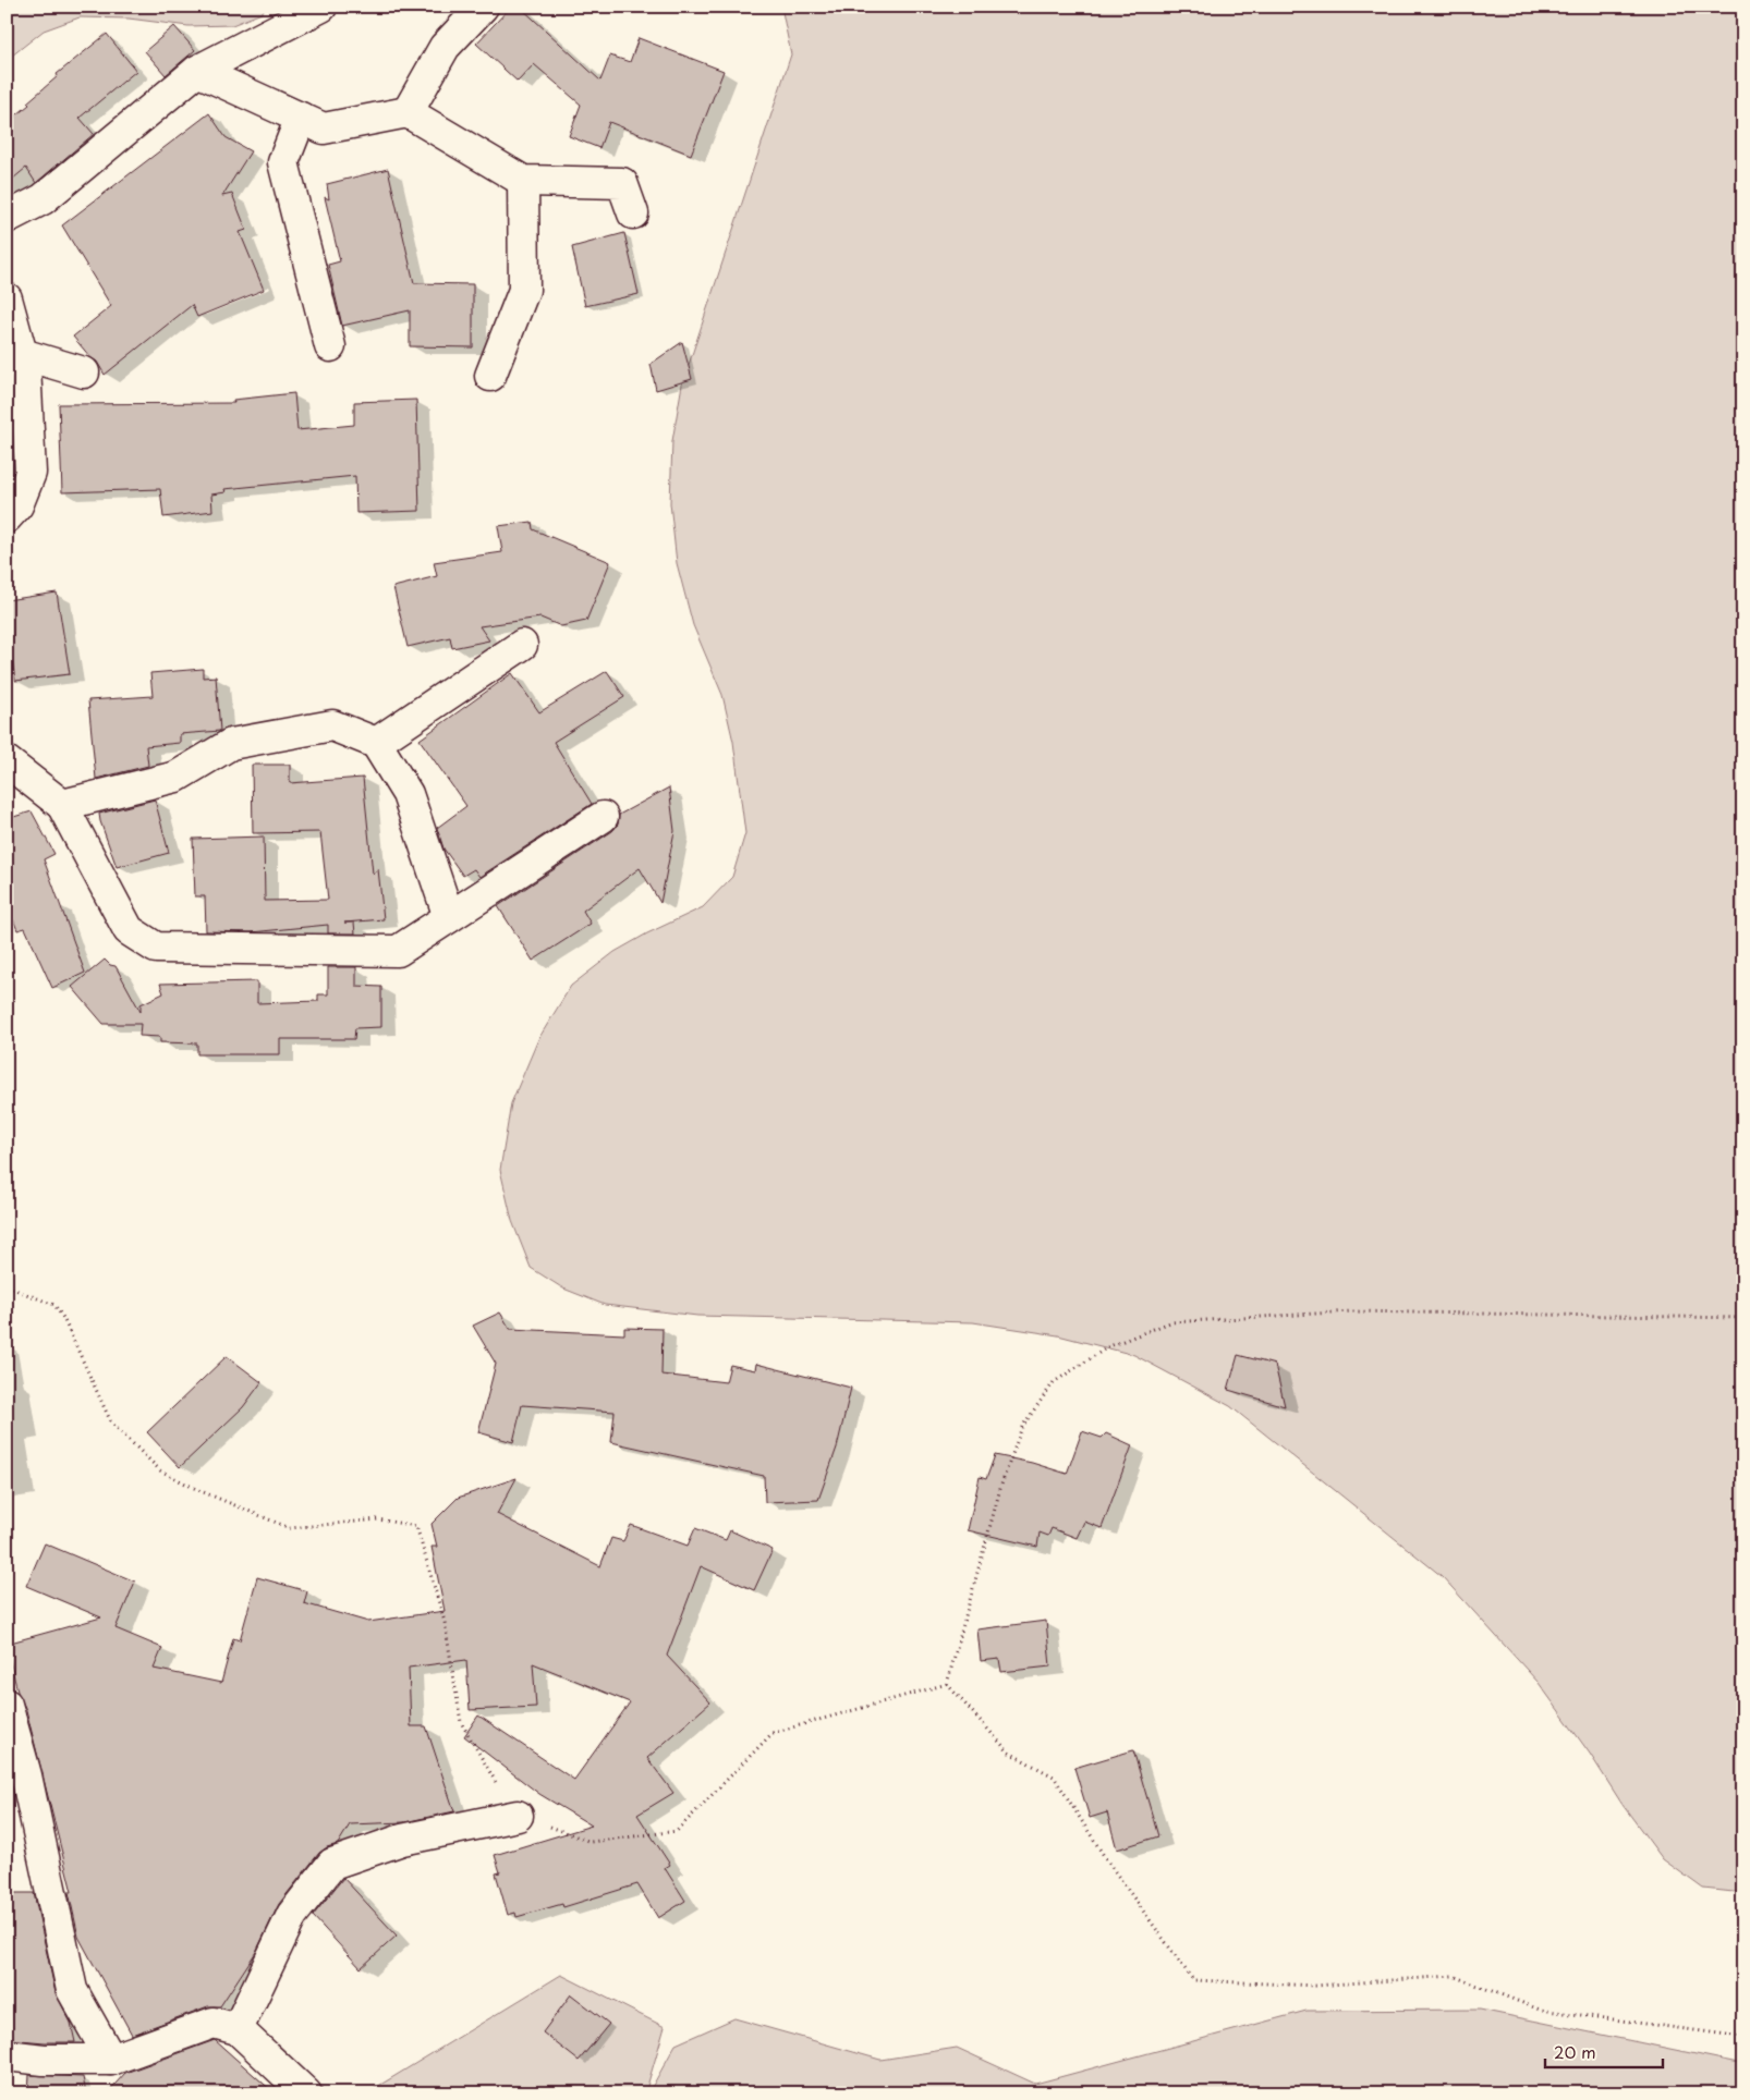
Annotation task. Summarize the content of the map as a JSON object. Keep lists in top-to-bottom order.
{
  "scale_bar": "20 m"
}
